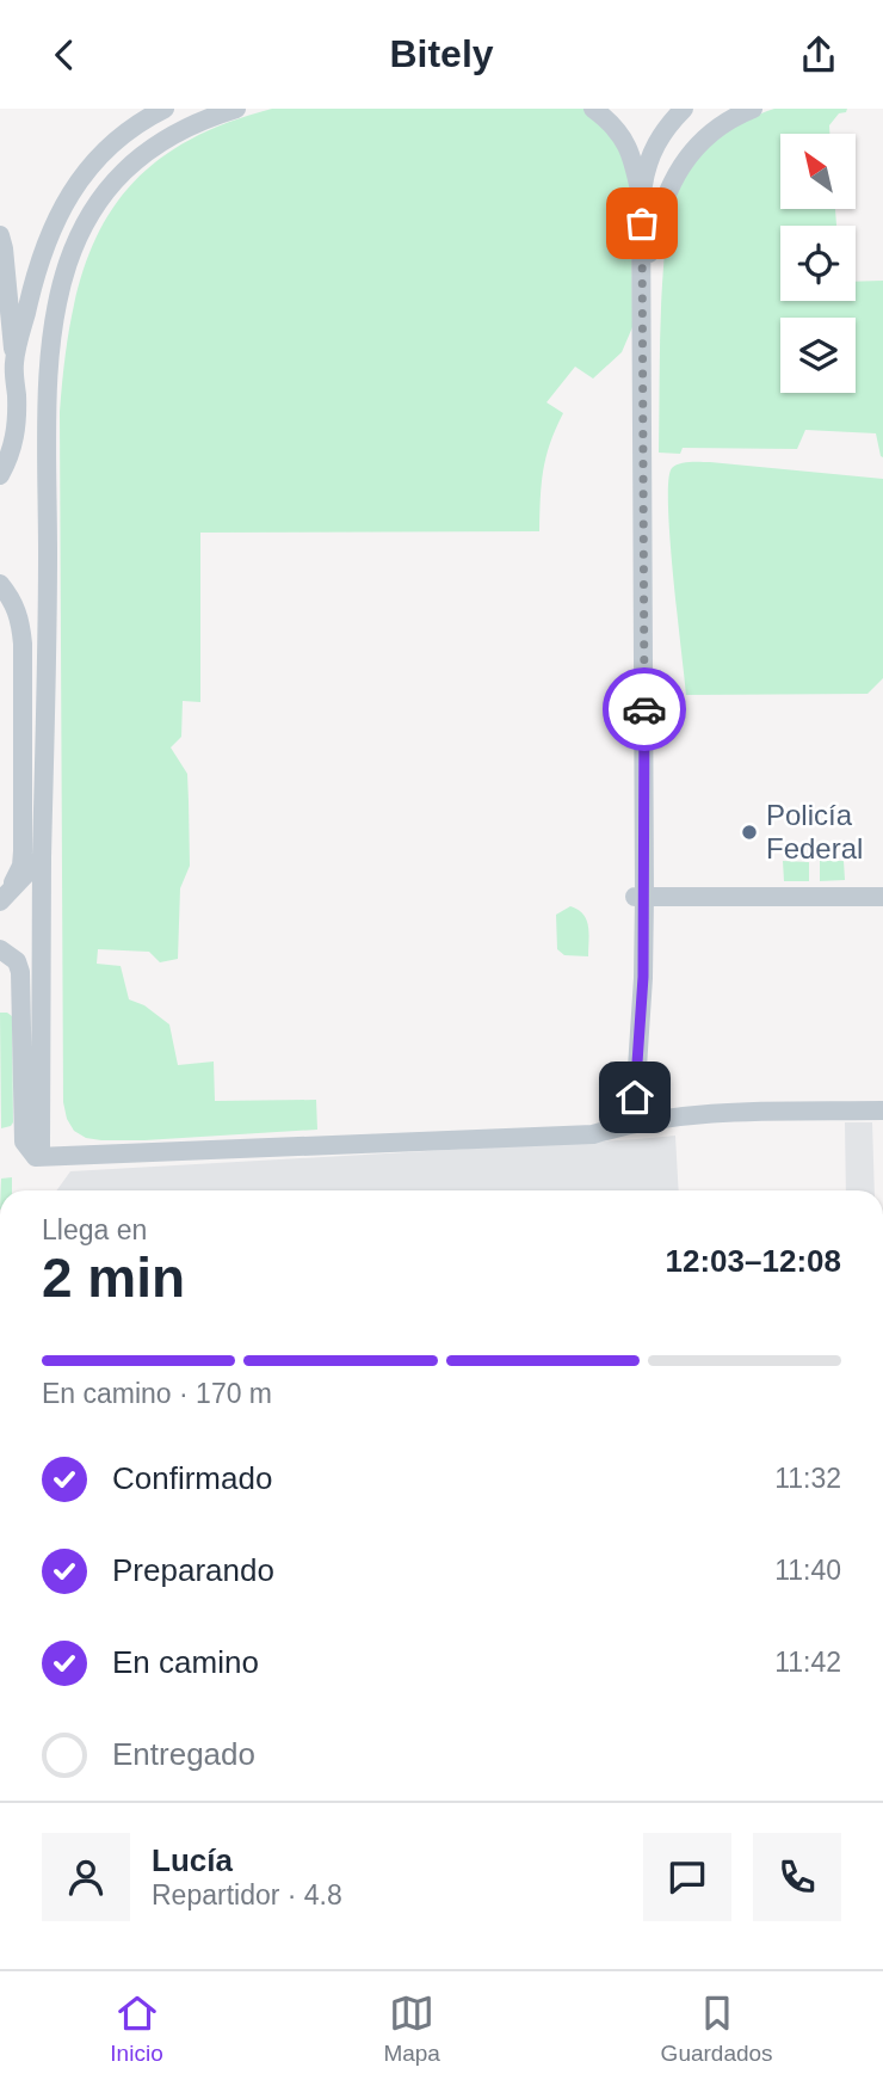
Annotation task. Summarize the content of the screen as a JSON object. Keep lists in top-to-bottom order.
{
  "places": ["Policía Federal"],
  "north": "top left",
  "page": {
    "header": "Bitely",
    "heading": ["2 min", "Llega en", "12:03–12:08"],
    "panel": ["Lucía", "Repartidor · 4.8"],
    "bar": "En camino · 170 m",
    "list": [
      ["Confirmado", "11:32"],
      ["Preparando", "11:40"],
      ["En camino", "11:42"],
      "Entregado"
    ],
    "tabs": ["Inicio", "Mapa", "Guardados"]
  }
}
